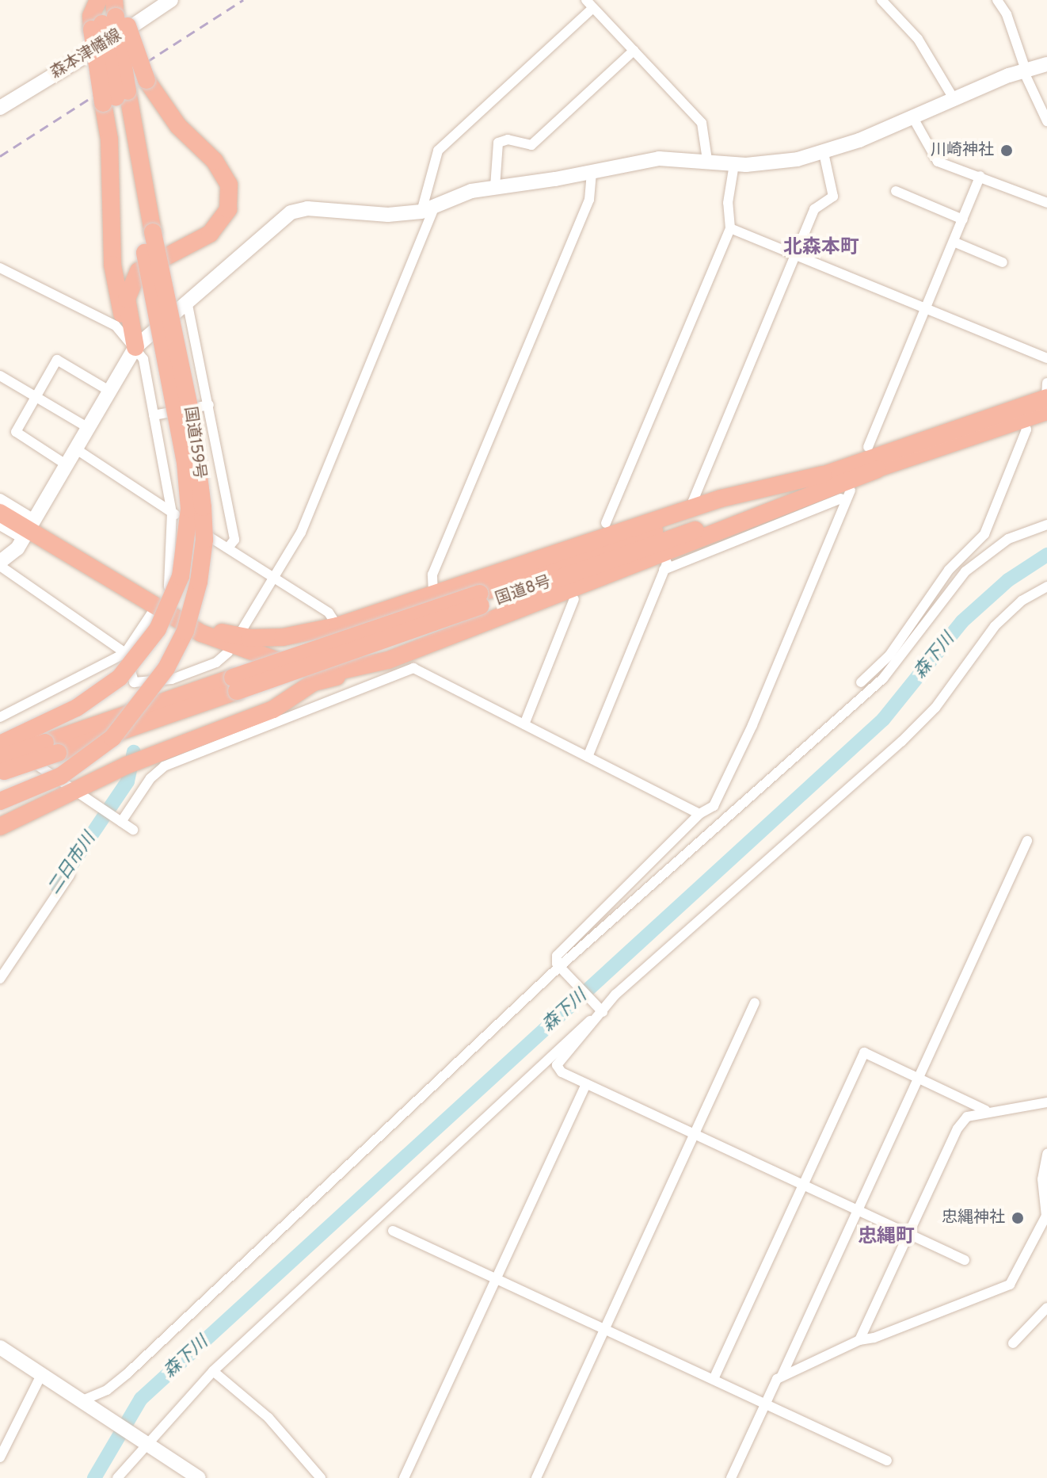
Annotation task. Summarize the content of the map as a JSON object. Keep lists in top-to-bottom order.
{
  "streets": {
    "highway": ["国道159号", "国道8号"],
    "street": ["森本津幡線"]
  },
  "districts": ["北森本町", "忠縄町"],
  "water": ["森下川", "二日市川"],
  "places": ["川崎神社", "忠縄神社"]
}
